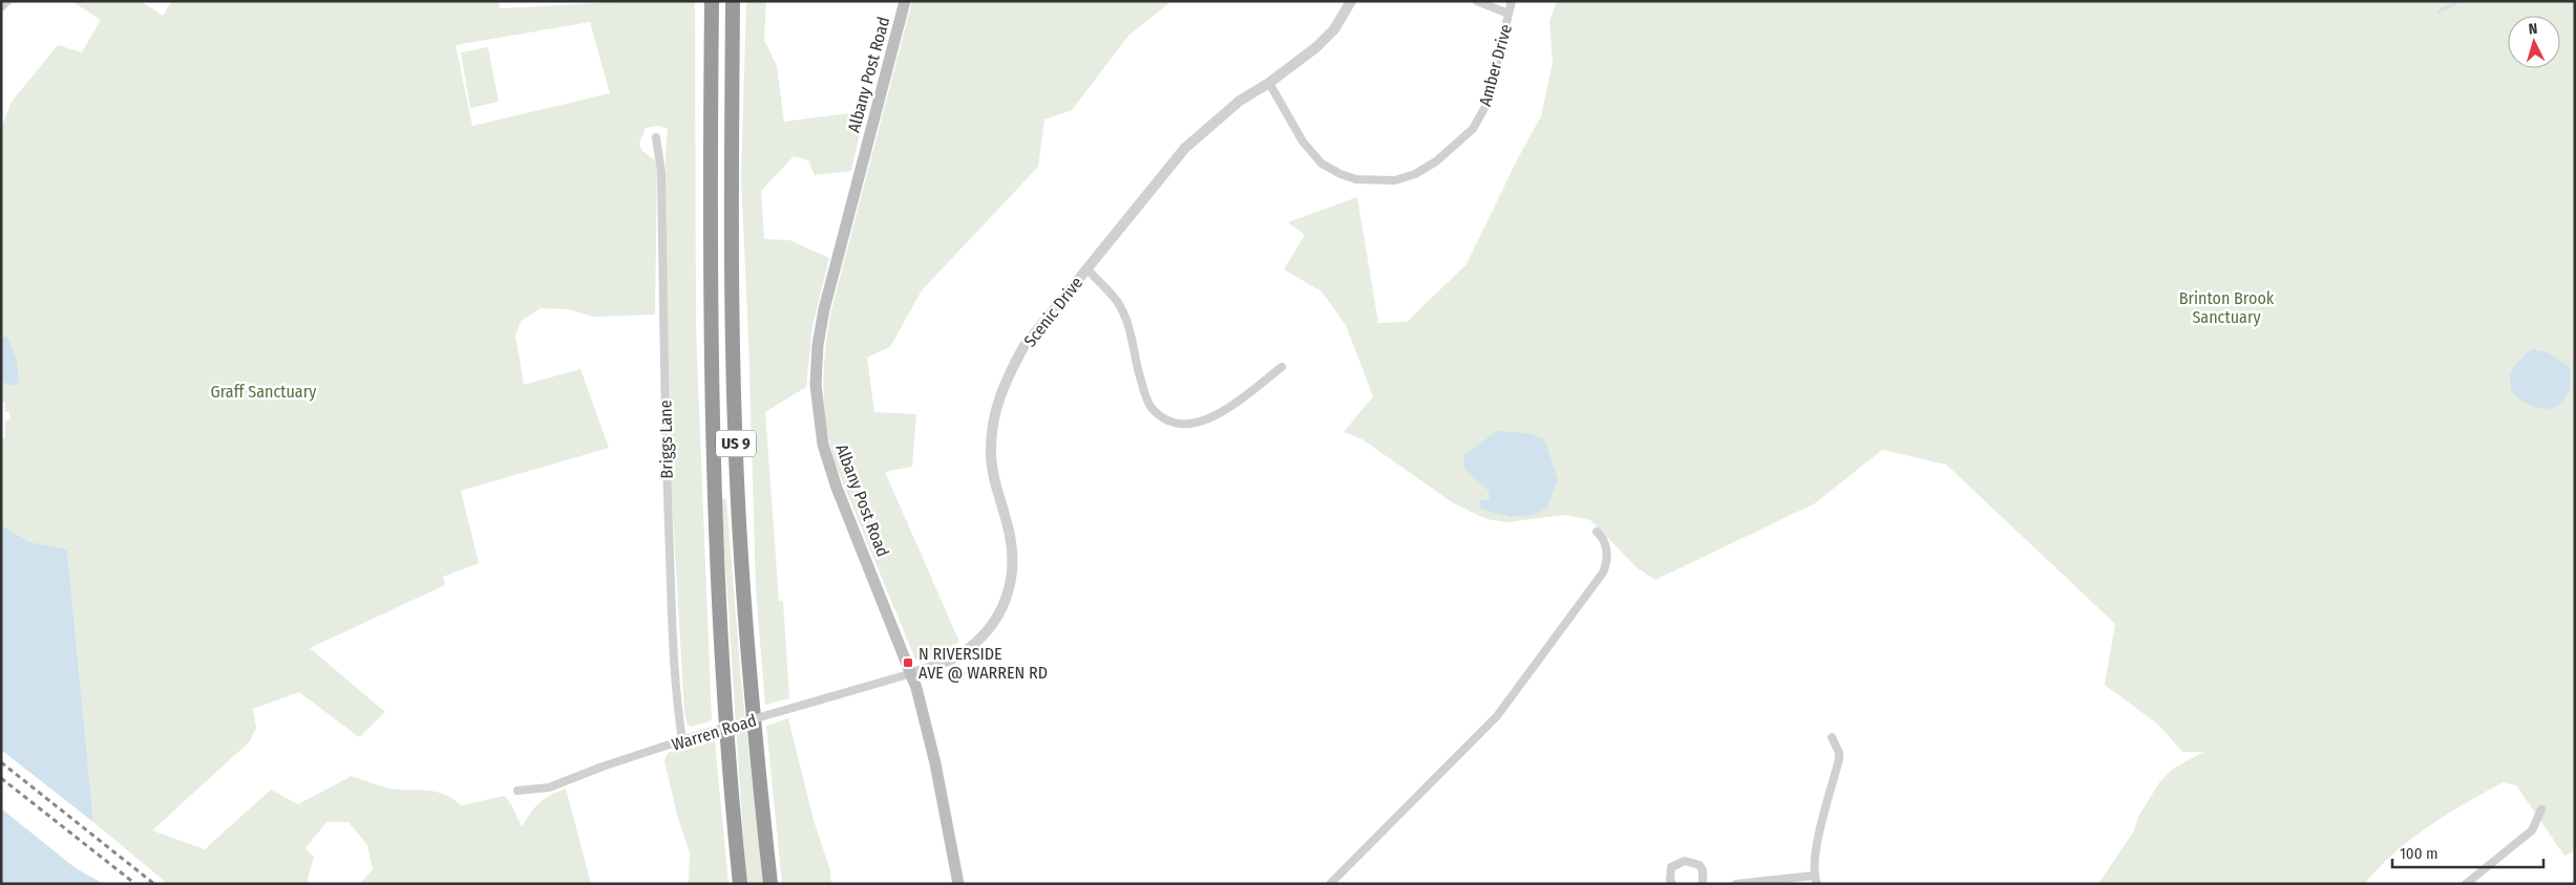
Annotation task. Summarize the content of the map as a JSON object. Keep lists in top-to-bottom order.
{
  "streets": {
    "highway": ["US 9"],
    "main road": ["Albany Post Road"],
    "street": [
      "Amber Drive",
      "Scenic Drive",
      "Briggs Lane",
      "Warren Road"
    ]
  },
  "crossings": [
    ["Amber Drive", "Scenic Drive"],
    ["Albany Post Road", "Scenic Drive"],
    ["Albany Post Road", "Warren Road"],
    ["Scenic Drive", "Warren Road"],
    ["Briggs Lane", "Warren Road"]
  ],
  "parks": ["Brinton Brook Sanctuary", "Graff Sanctuary"],
  "places": {
    "transit": ["N RIVERSIDE AVE @ WARREN RD"]
  },
  "scale_bar": "100 m",
  "north": "top"
}
